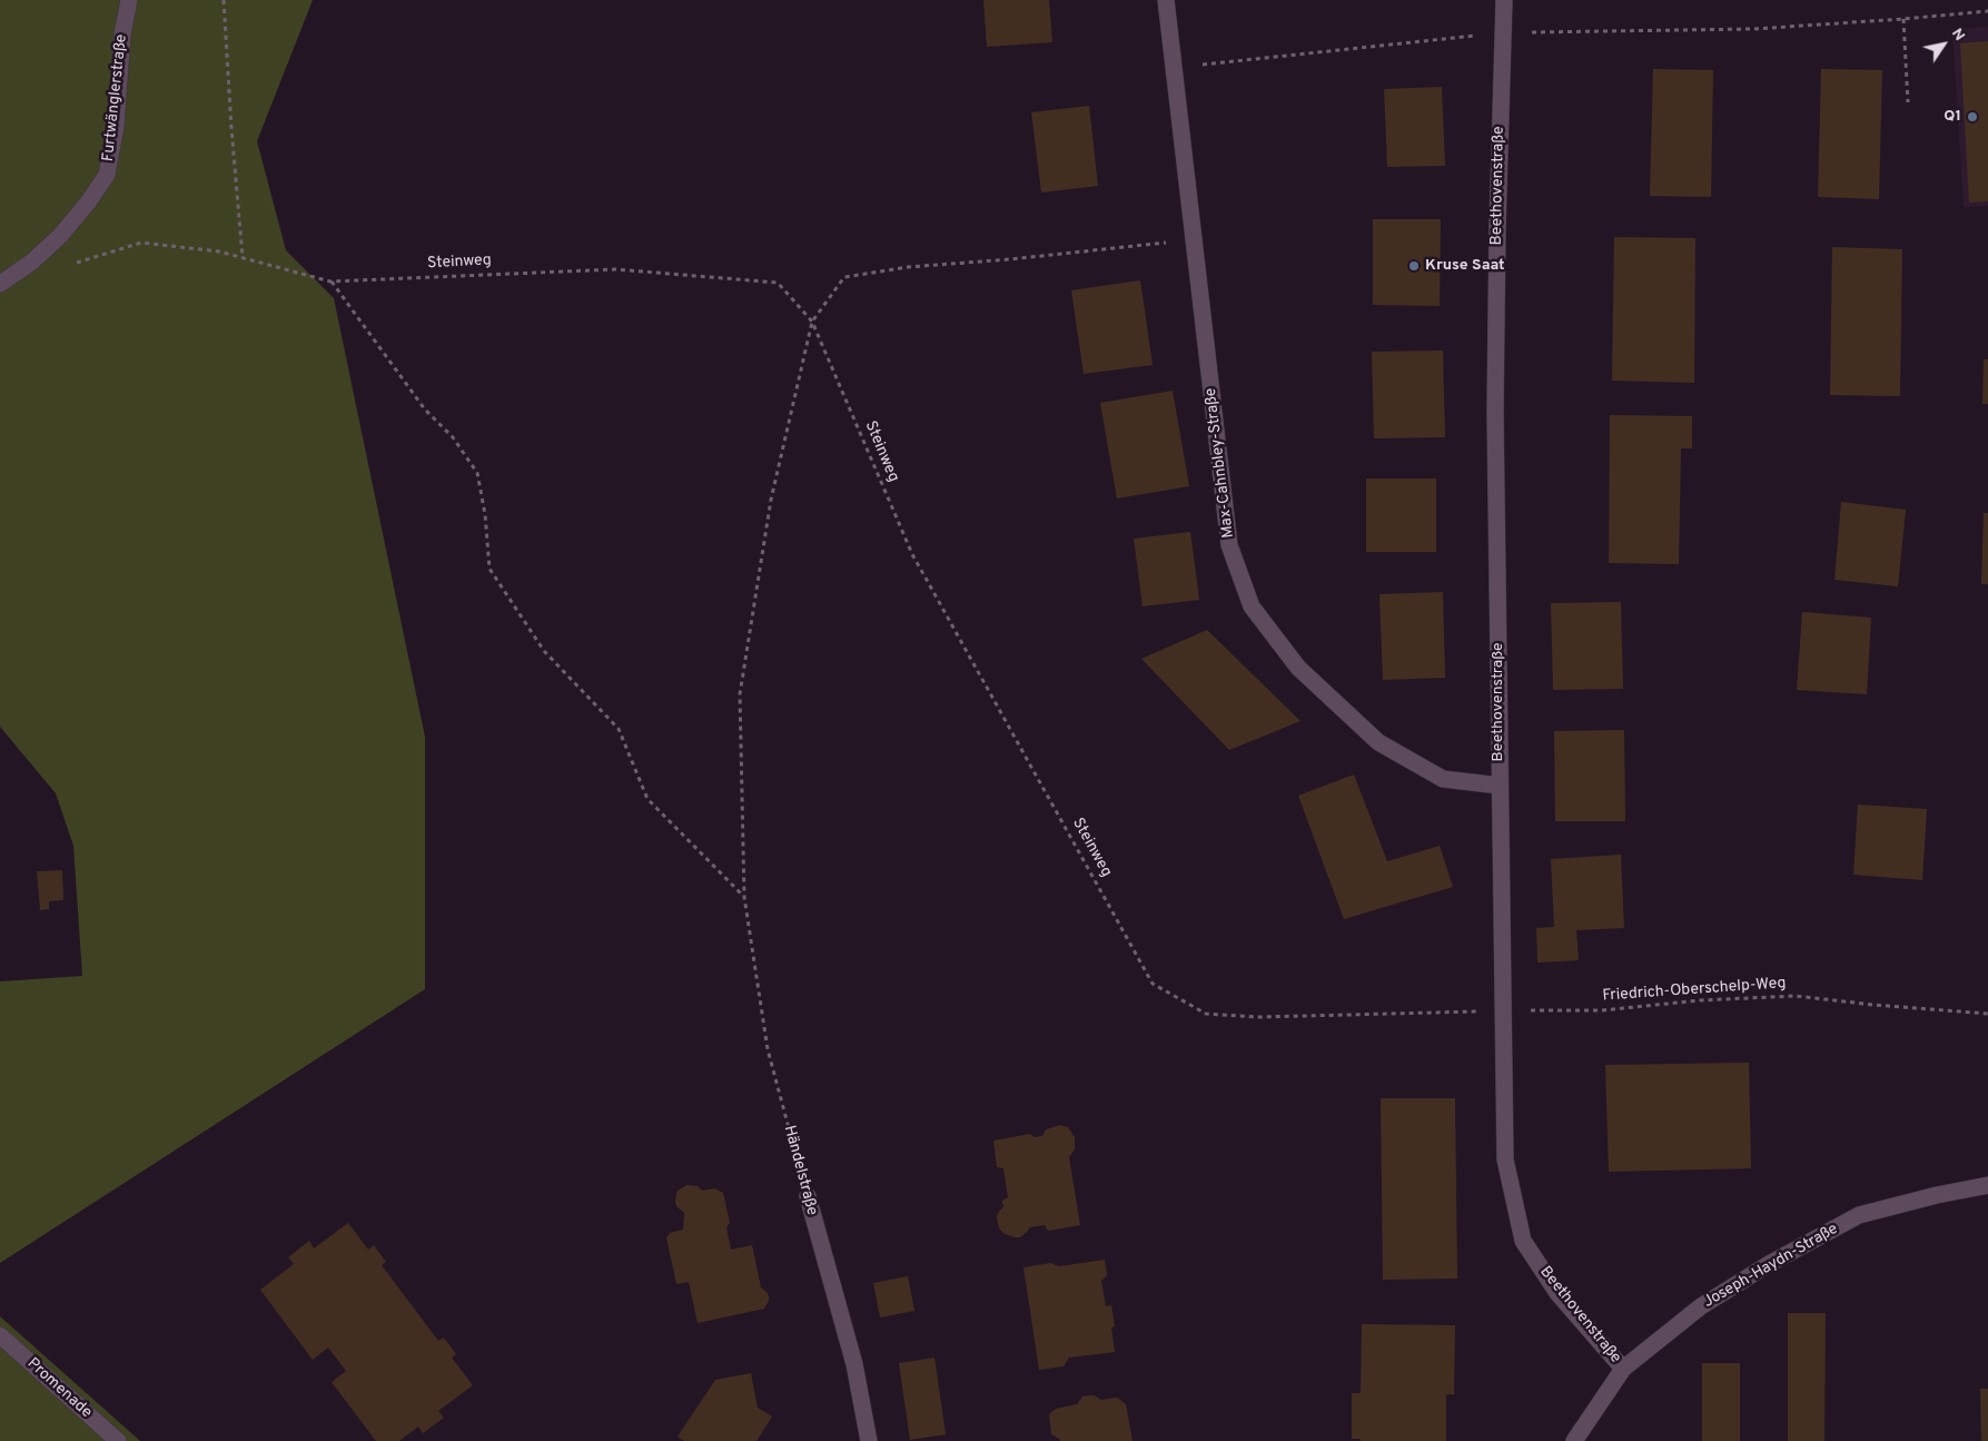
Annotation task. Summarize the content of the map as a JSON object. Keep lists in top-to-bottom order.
{
  "streets": {
    "street": [
      "Furtwänglerstraße",
      "Beethovenstraße",
      "Max-Cahnbley-Straße",
      "Händelstraße",
      "Joseph-Haydn-Straße",
      "Promenade"
    ],
    "path": ["Steinweg", "Friedrich-Oberschelp-Weg"]
  },
  "crossings": [
    ["Furtwänglerstraße", "Steinweg"],
    ["Beethovenstraße", "Steinweg"],
    ["Beethovenstraße", "Max-Cahnbley-Straße"],
    ["Beethovenstraße", "Friedrich-Oberschelp-Weg"],
    ["Beethovenstraße", "Joseph-Haydn-Straße"],
    ["Steinweg", "Friedrich-Oberschelp-Weg"],
    ["Steinweg", "Händelstraße"]
  ],
  "places": ["Q1", "Kruse Saat"],
  "north": "top right"
}
